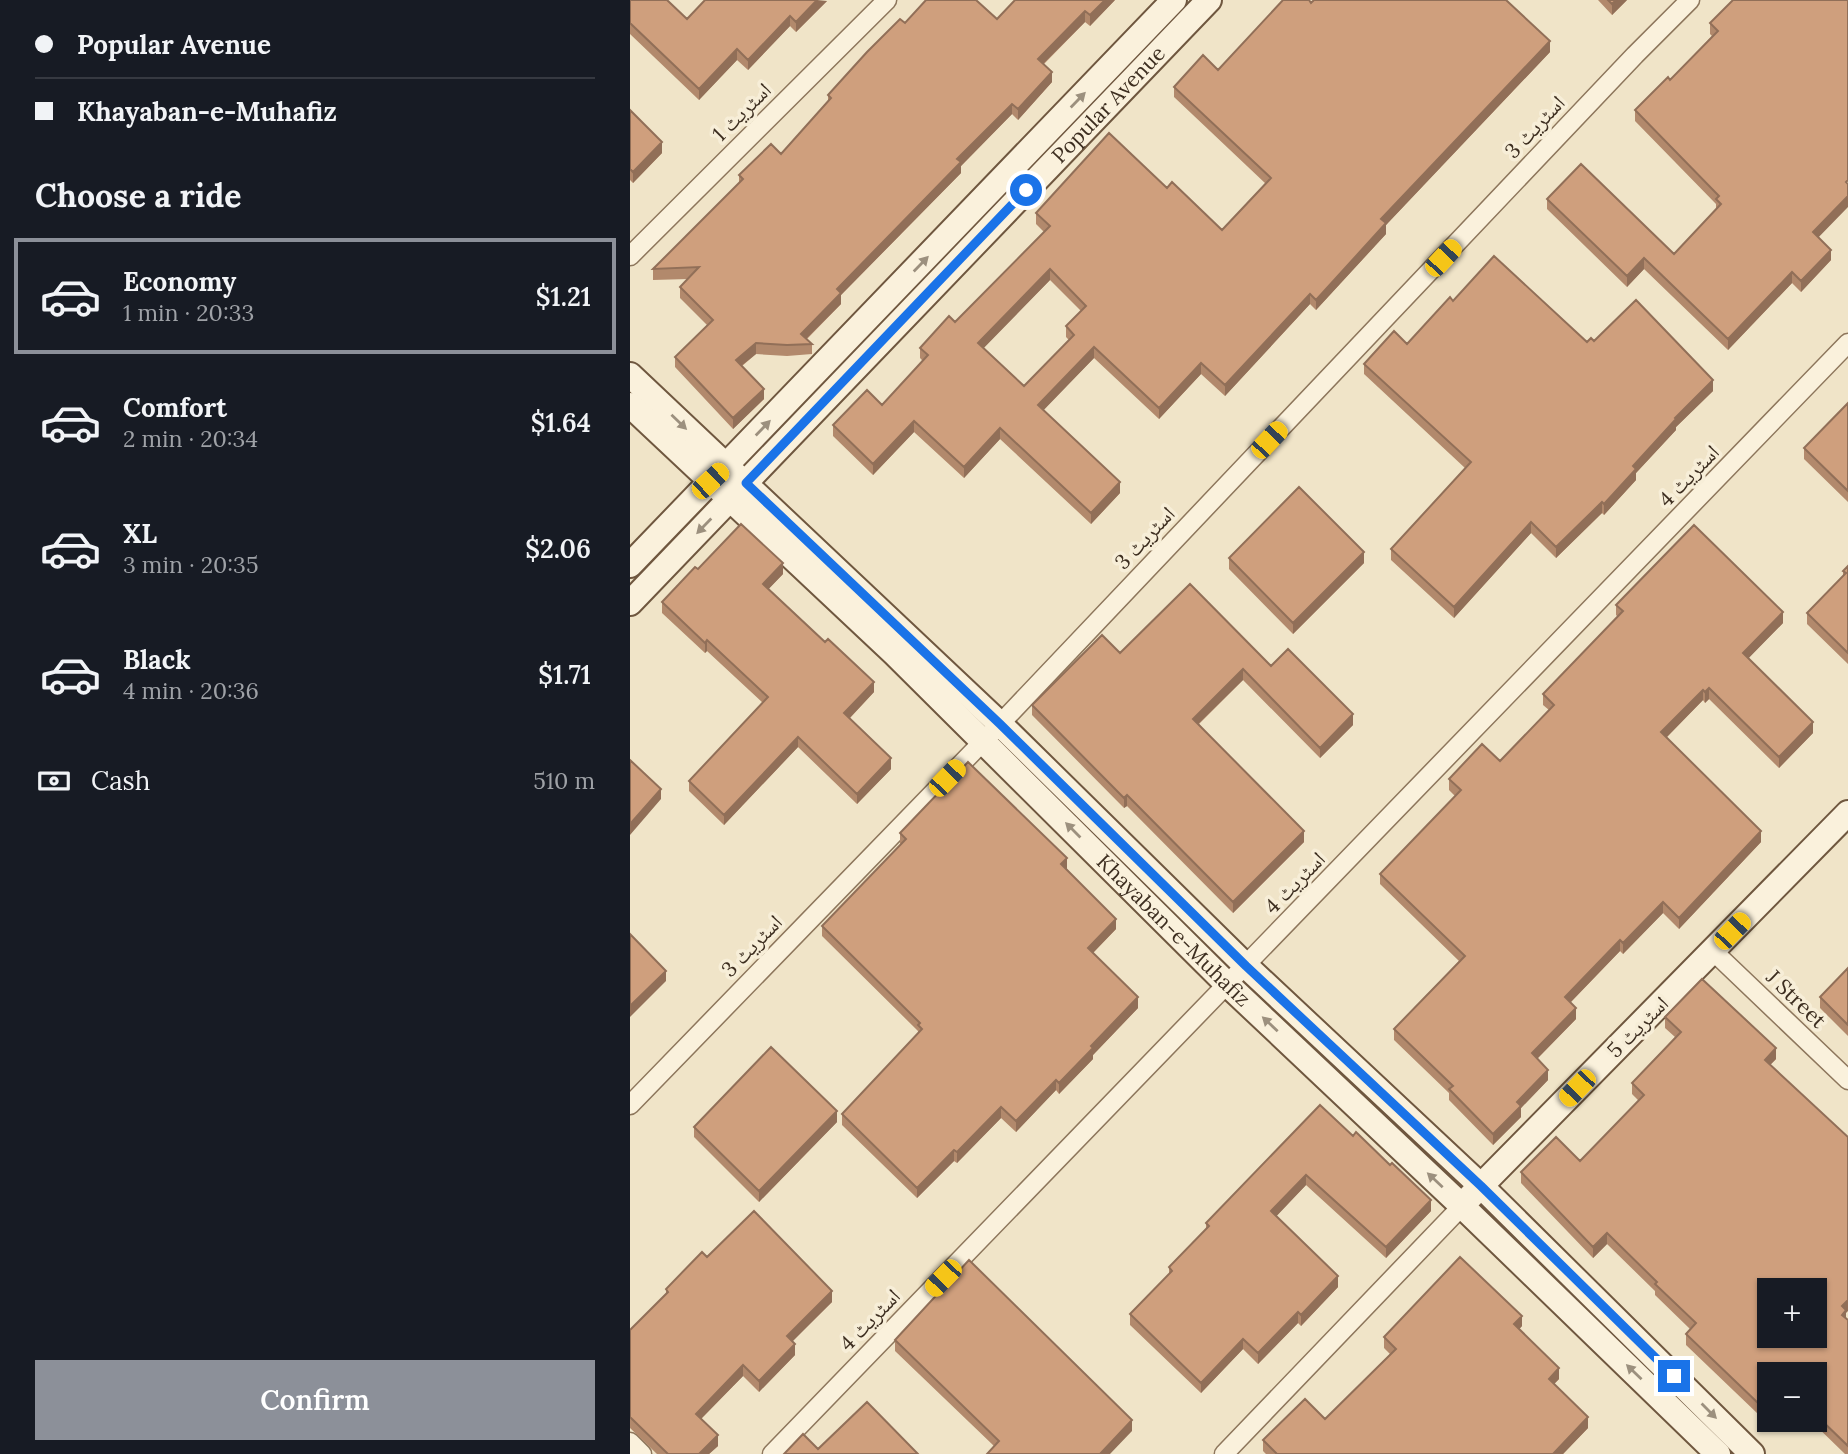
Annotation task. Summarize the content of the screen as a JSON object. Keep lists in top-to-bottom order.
{
  "streets": {
    "street": [
      "Popular Avenue",
      "اسٹریٹ 1",
      "اسٹریٹ 3",
      "اسٹریٹ 4",
      "Khayaban-e-Muhafiz",
      "J Street",
      "اسٹریٹ 5"
    ]
  },
  "crossings": [
    ["Popular Avenue", "Khayaban-e-Muhafiz"],
    ["اسٹریٹ 3", "Khayaban-e-Muhafiz"],
    ["اسٹریٹ 4", "Khayaban-e-Muhafiz"],
    ["Khayaban-e-Muhafiz", "اسٹریٹ 5"],
    ["J Street", "اسٹریٹ 5"]
  ],
  "page": {
    "banner": ["Popular Avenue", "Khayaban-e-Muhafiz"],
    "heading": "Choose a ride",
    "list": [
      {
        "name": "Economy",
        "note": "1 min · 20:33",
        "value": "$1.21"
      },
      {
        "name": "Comfort",
        "note": "2 min · 20:34",
        "value": "$1.64"
      },
      {
        "name": "XL",
        "note": "3 min · 20:35",
        "value": "$2.06"
      },
      {
        "name": "Black",
        "note": "4 min · 20:36",
        "value": "$1.71"
      }
    ],
    "pay": ["Cash", "510 m"],
    "map_buttons": ["+", "−"],
    "buttons": "Confirm"
  }
}
